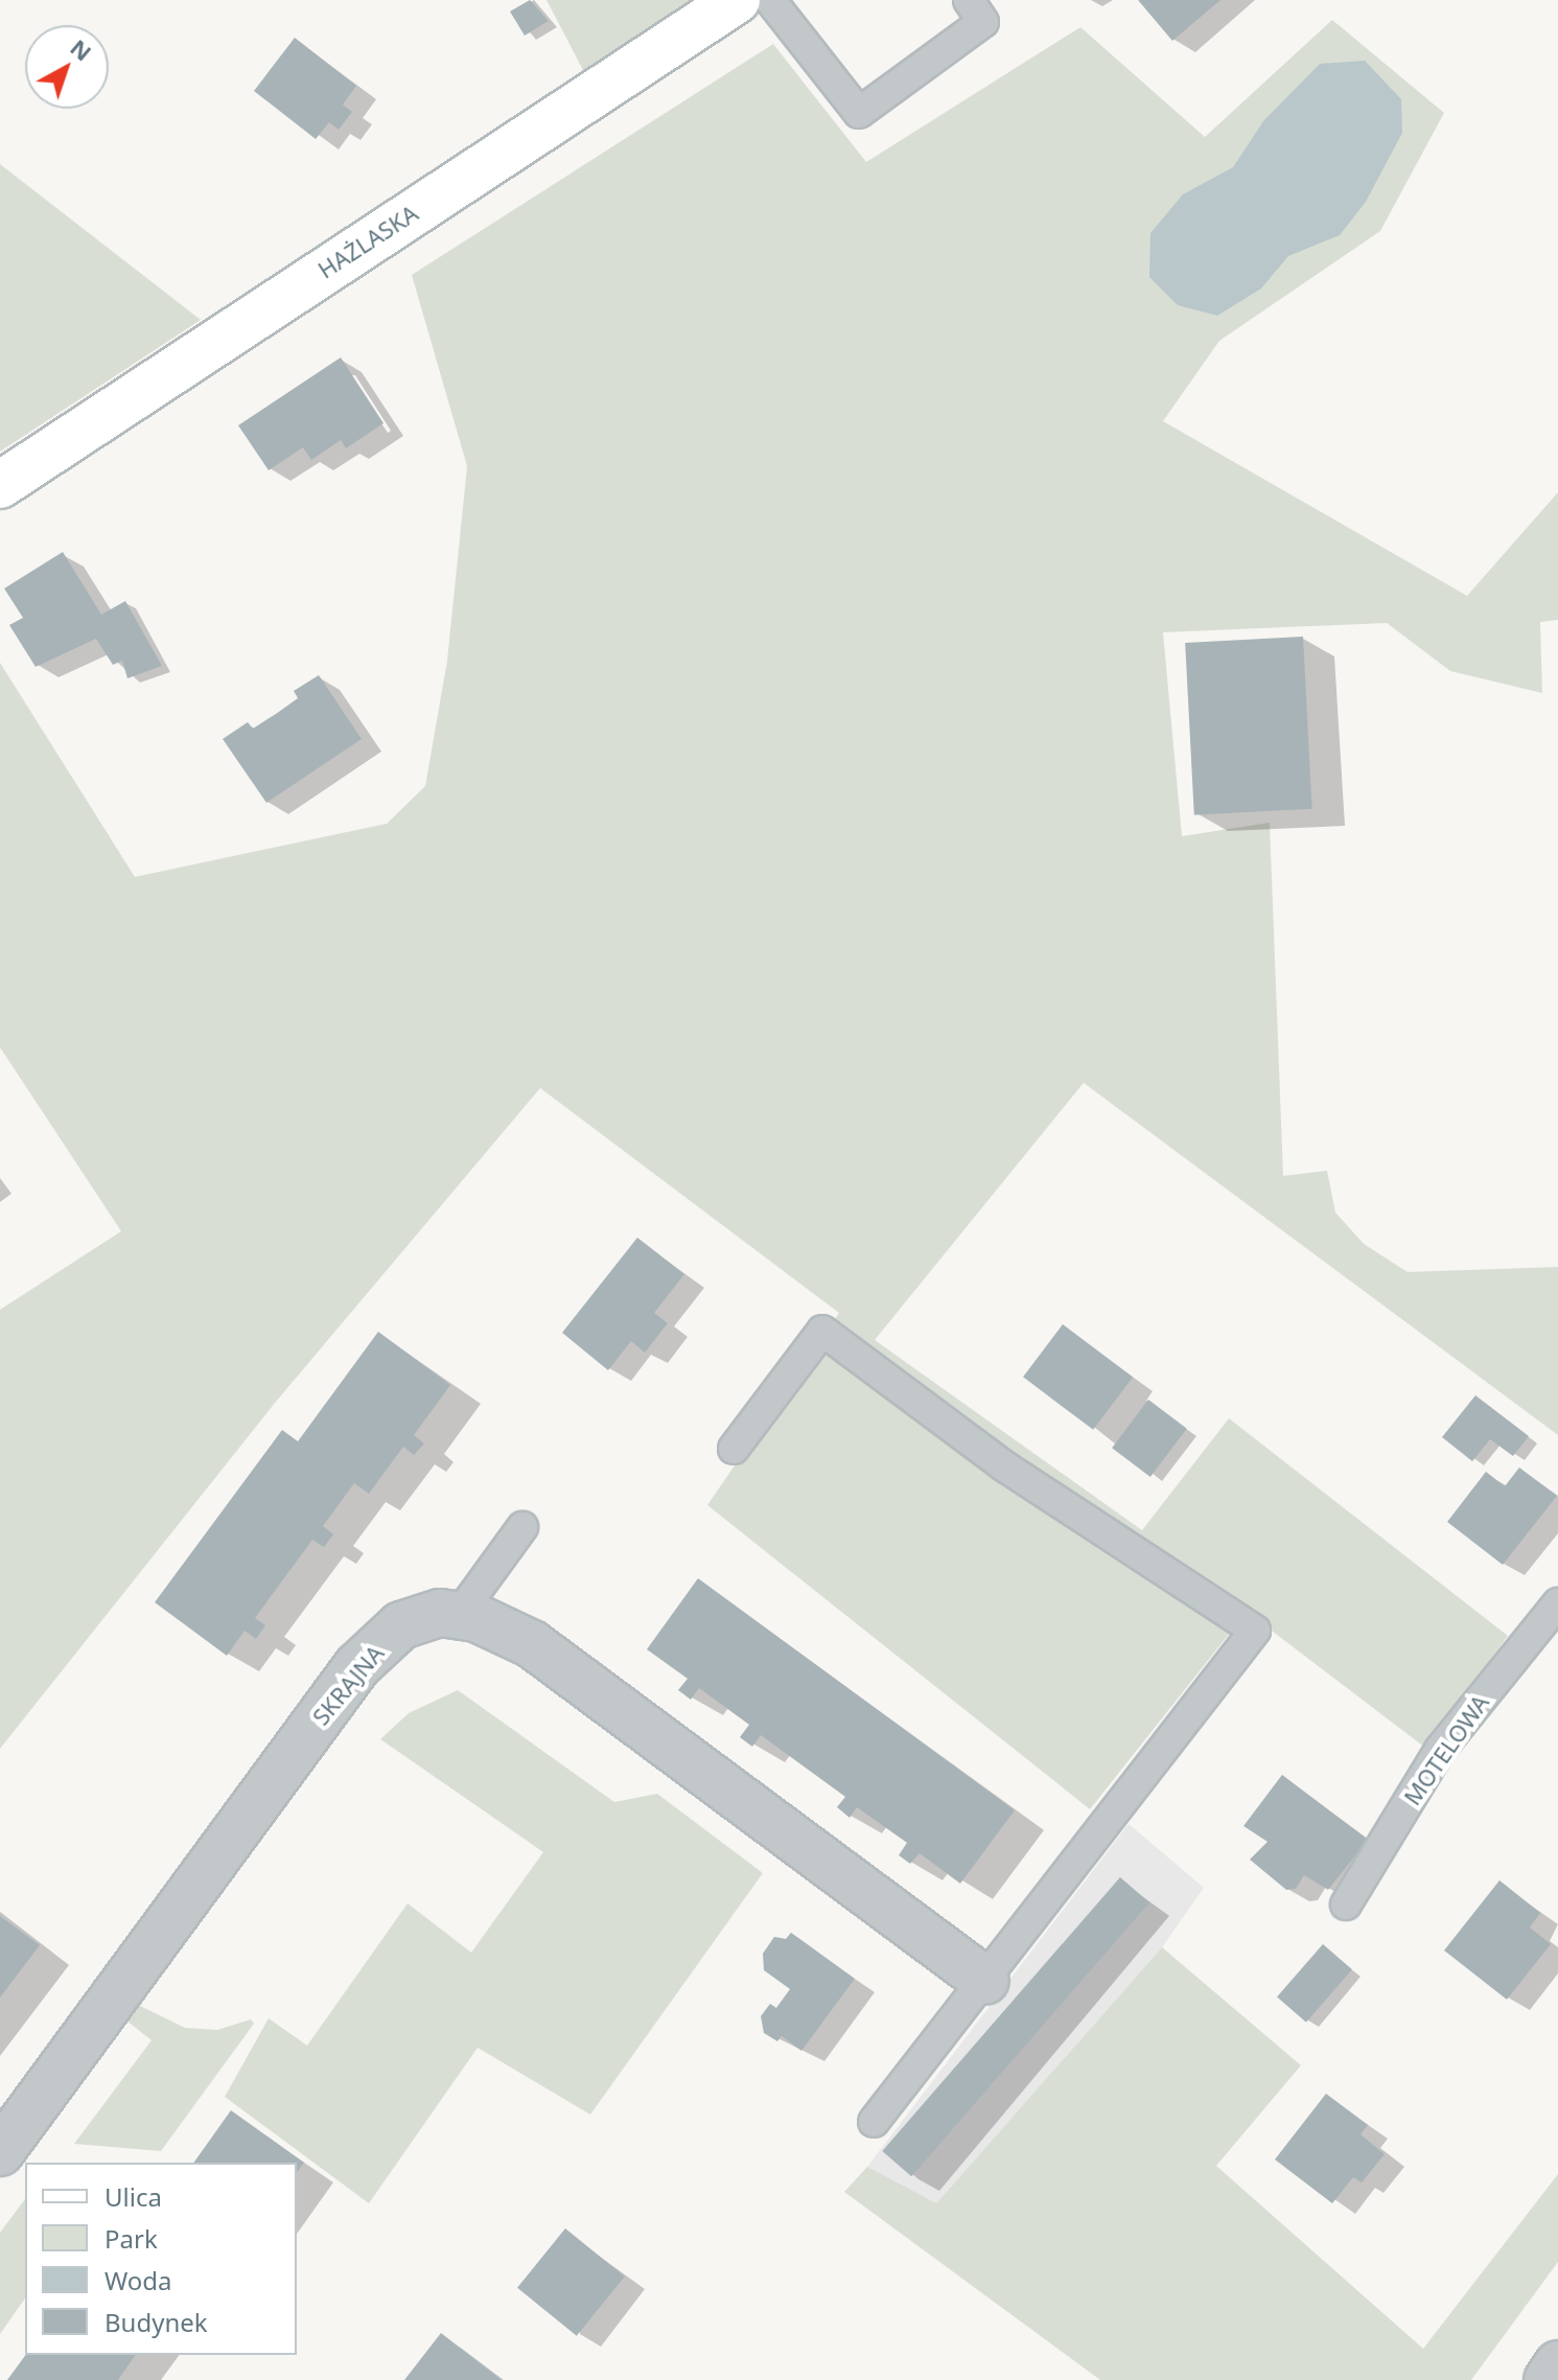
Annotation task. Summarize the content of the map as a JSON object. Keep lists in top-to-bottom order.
{
  "streets": {
    "street": ["HAŻLASKA", "SKRAJNA"],
    "lane": ["MOTELOWA"]
  },
  "legend": [
    "Ulica",
    "Park",
    "Woda",
    "Budynek"
  ],
  "north": "top right"
}
